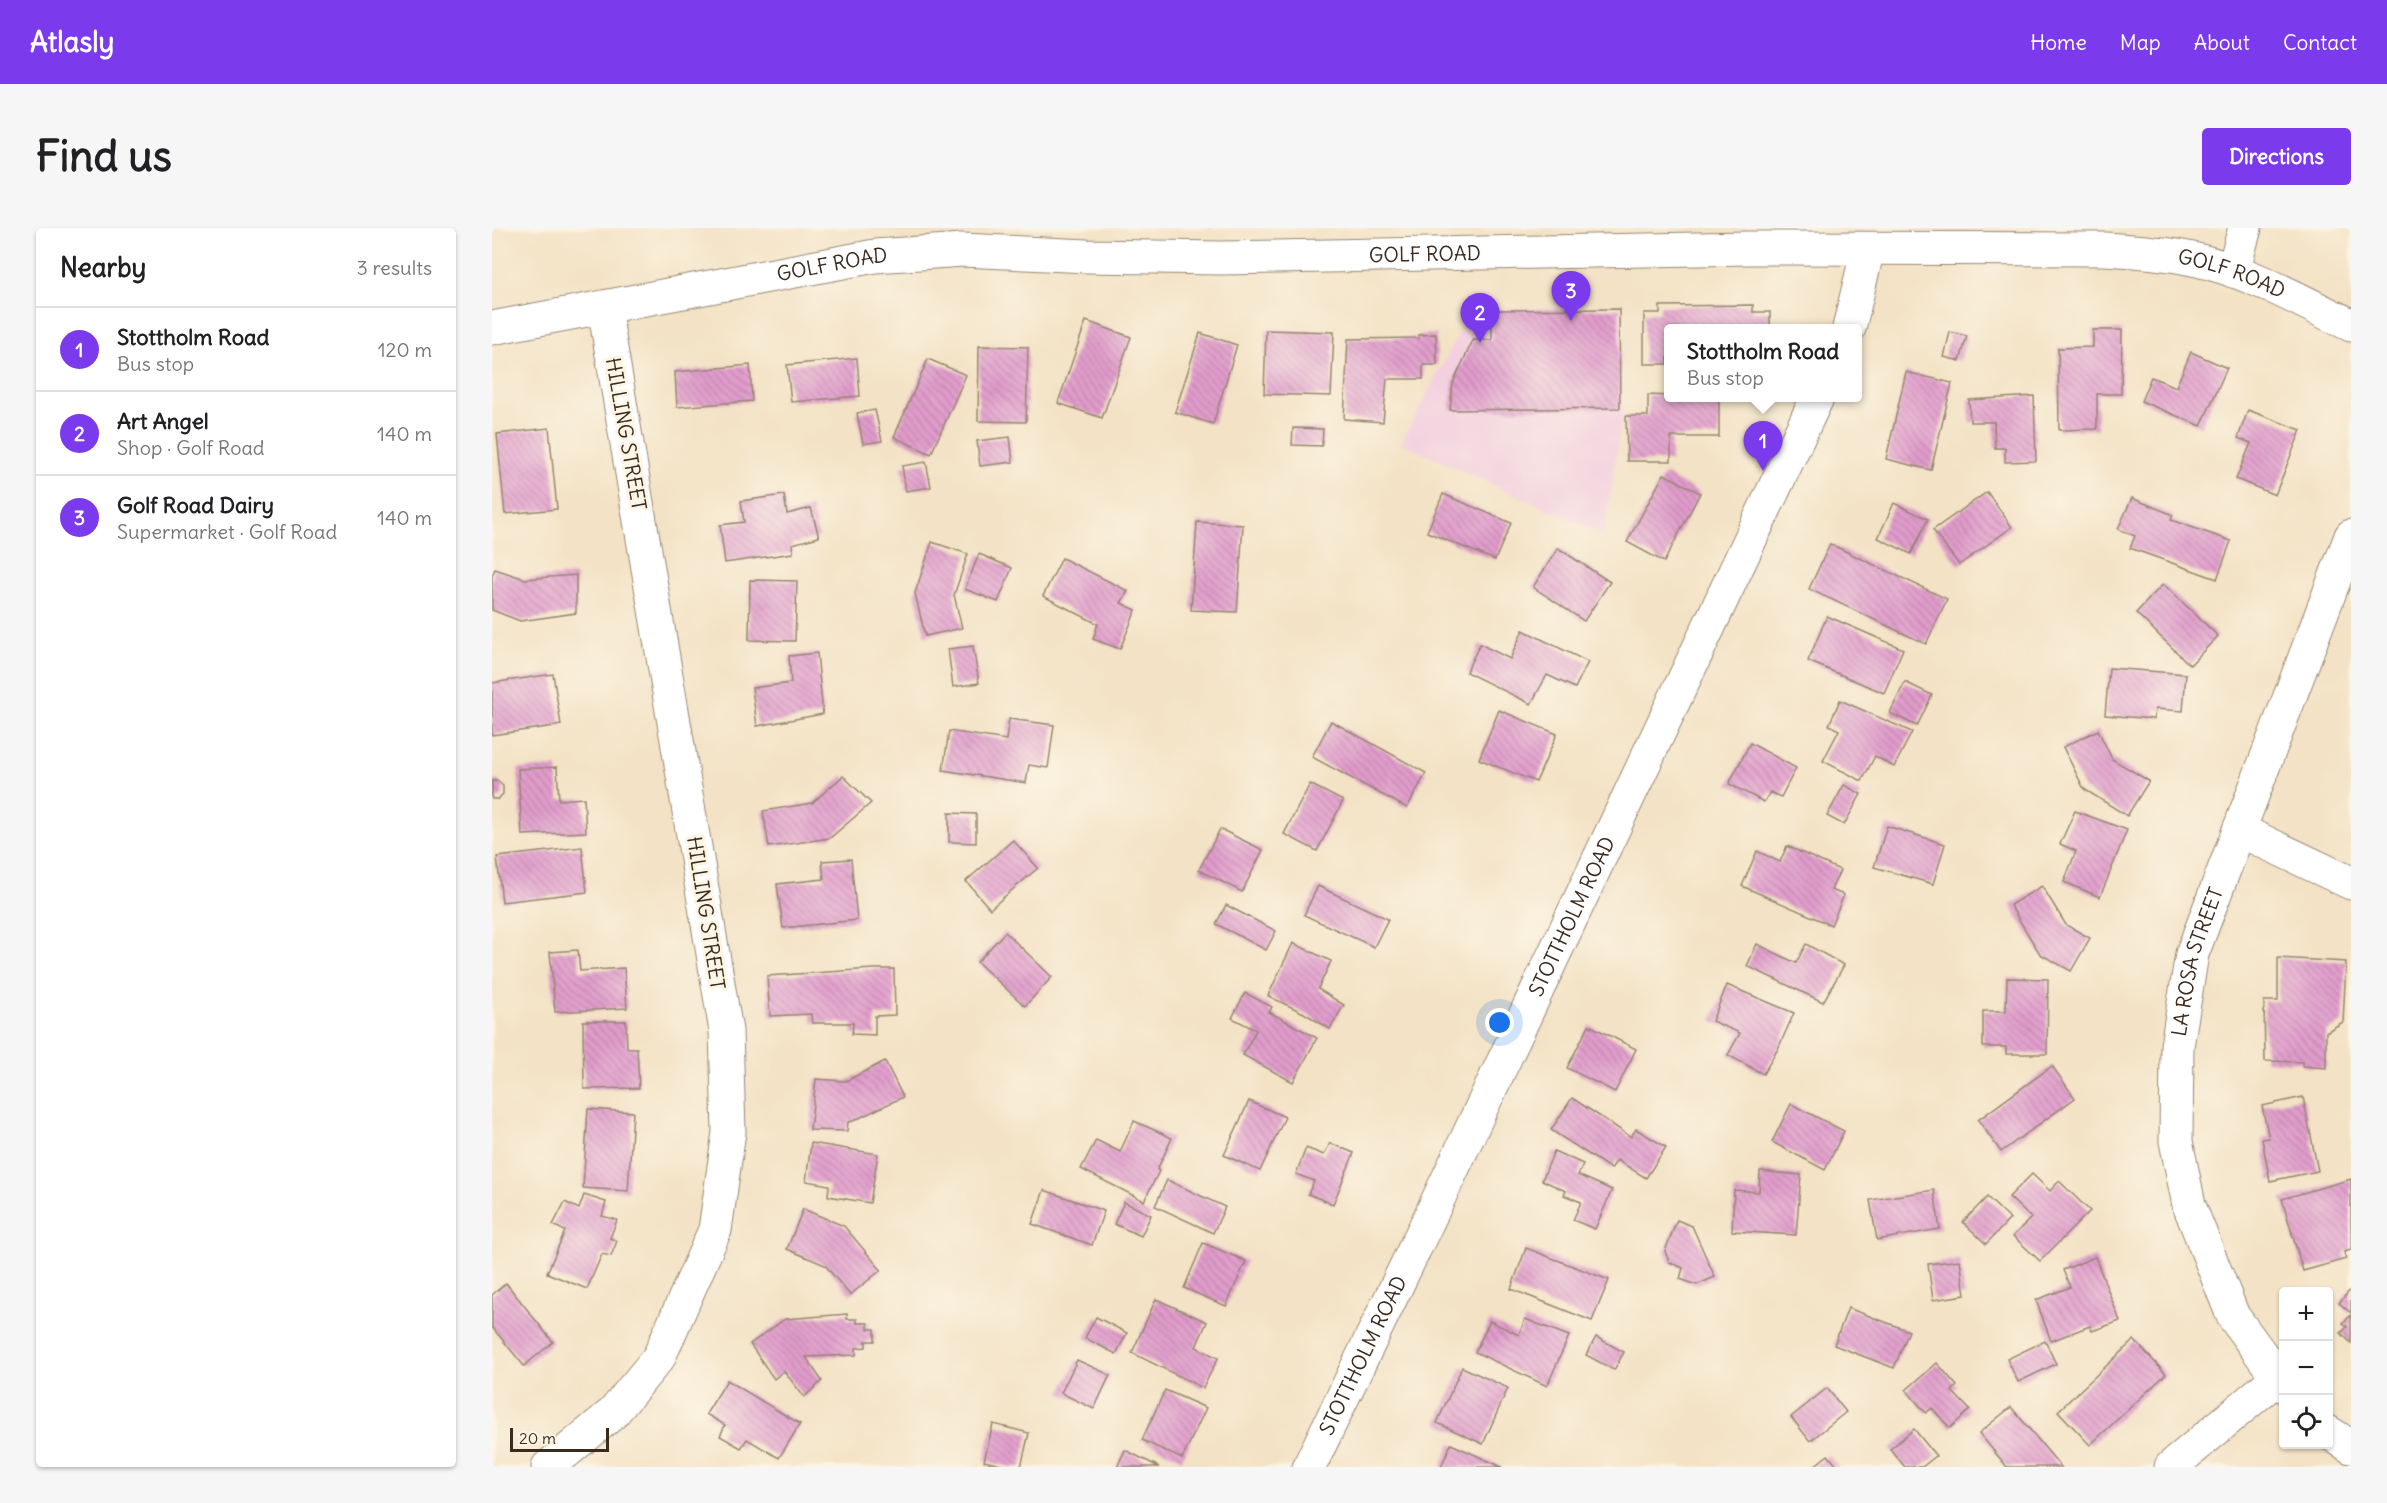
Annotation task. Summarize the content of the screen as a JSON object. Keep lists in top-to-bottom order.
{
  "streets": {
    "street": [
      "GOLF ROAD",
      "HILLING STREET",
      "STOTTHOLM ROAD",
      "LA ROSA STREET"
    ]
  },
  "crossings": [
    ["GOLF ROAD", "HILLING STREET"]
  ],
  "scale_bar": "20 m",
  "page": {
    "header": "Atlasly",
    "nav": [
      "Home",
      "Map",
      "About",
      "Contact"
    ],
    "buttons": "Directions",
    "title": "Find us",
    "heading": ["Nearby", "3 results"],
    "pins": ["3", "2", "1"],
    "list": [
      {
        "mark": "1",
        "name": "Stottholm Road",
        "note": "Bus stop",
        "value": "120 m"
      },
      {
        "mark": "2",
        "name": "Art Angel",
        "note": "Shop · Golf Road",
        "value": "140 m"
      },
      {
        "mark": "3",
        "name": "Golf Road Dairy",
        "note": "Supermarket · Golf Road",
        "value": "140 m"
      }
    ],
    "popup": ["Stottholm Road", "Bus stop"],
    "map_buttons": ["+", "−"],
    "scale": "20 m"
  }
}
